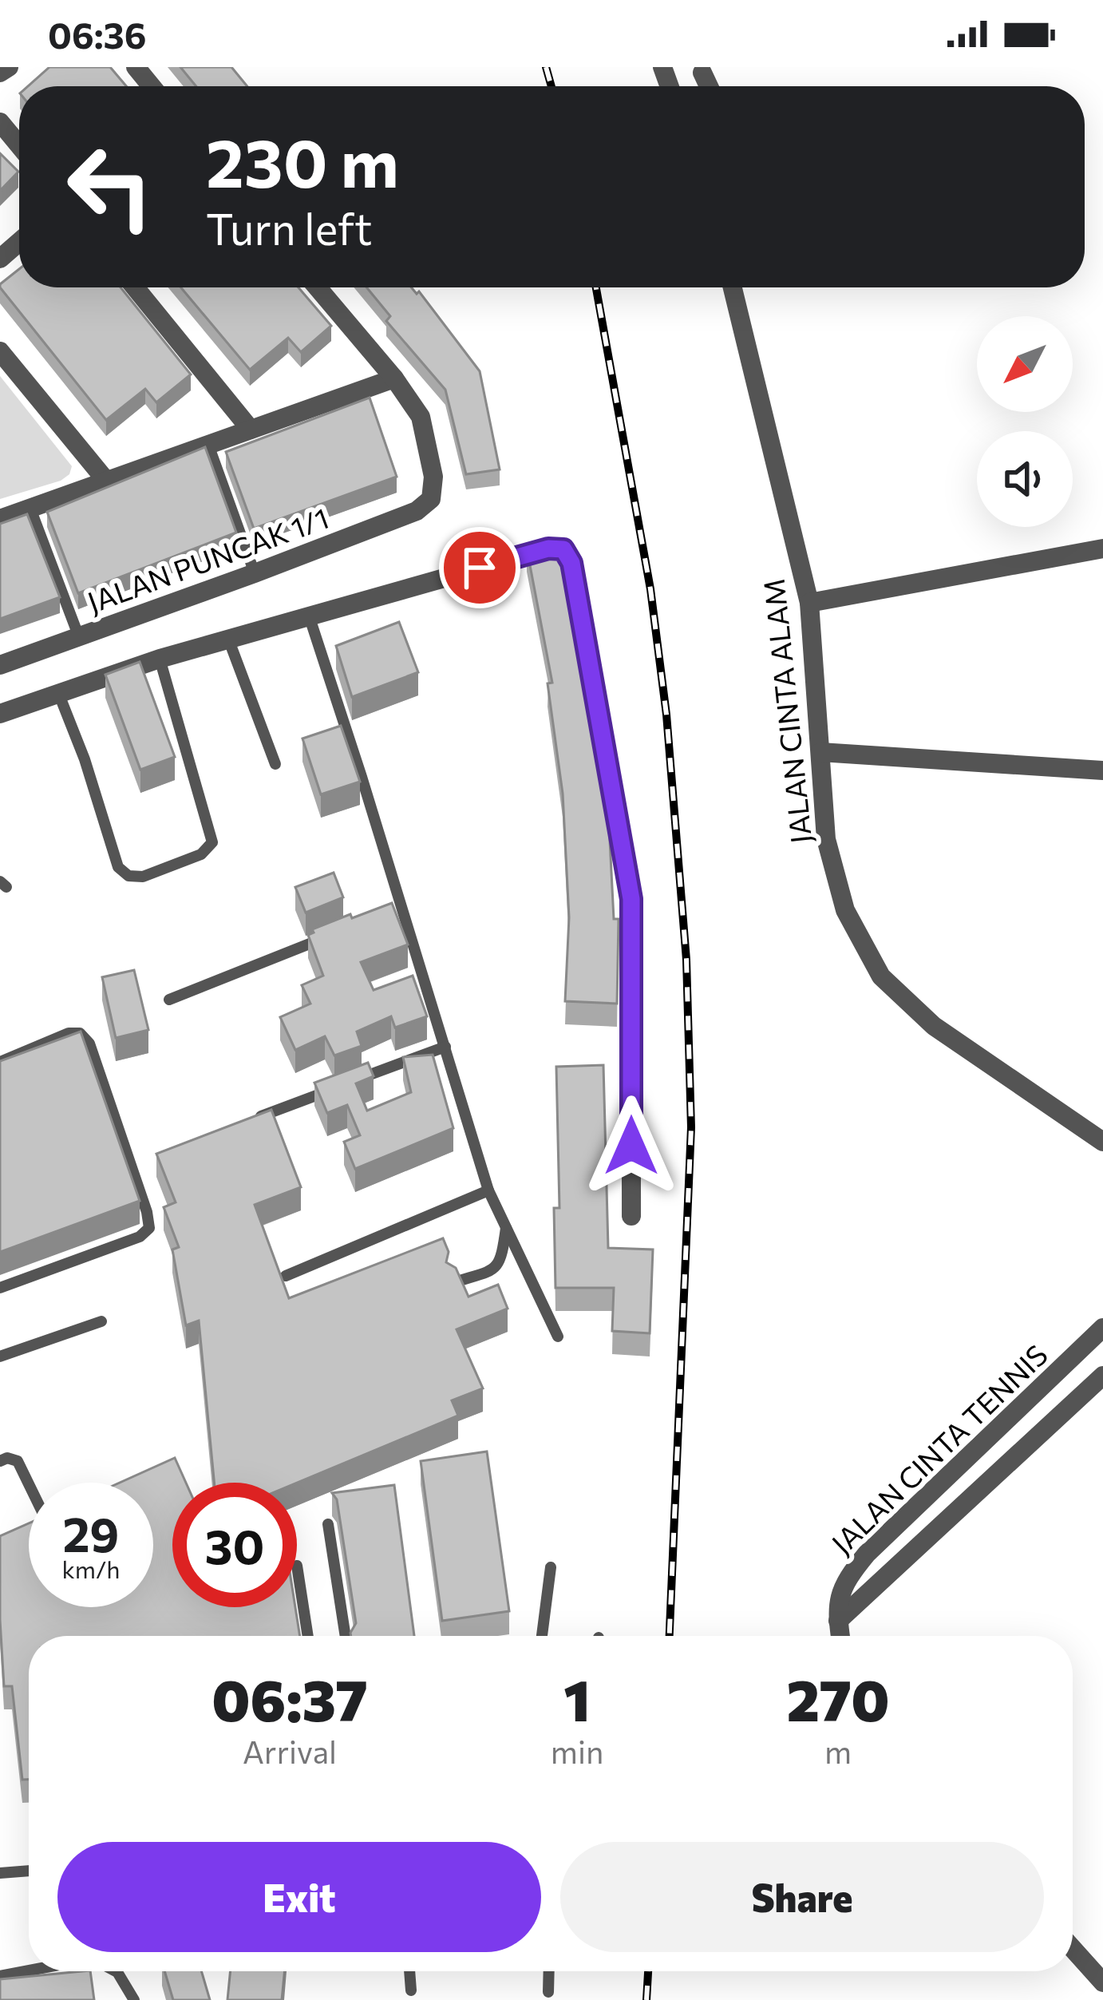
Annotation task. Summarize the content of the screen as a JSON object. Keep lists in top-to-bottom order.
{
  "streets": {
    "street": ["JALAN PUNCAK 1/1", "JALAN CINTA ALAM", "JALAN CINTA TENNIS"]
  },
  "north": "bottom left",
  "page": {
    "status": "06:36",
    "turn": ["230 m", "Turn left"],
    "speed": "29 km/h",
    "limit": "30",
    "eta": [
      "06:37",
      "Arrival",
      "1",
      "min",
      "270",
      "m"
    ],
    "buttons": ["Exit", "Share"]
  }
}
